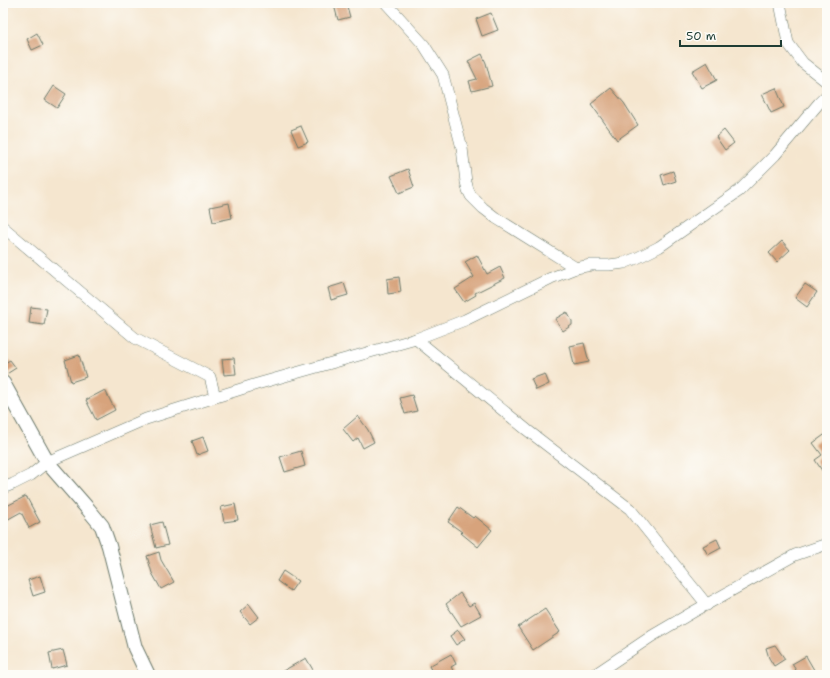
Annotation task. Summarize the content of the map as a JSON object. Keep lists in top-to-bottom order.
{
  "scale_bar": "50 m"
}
